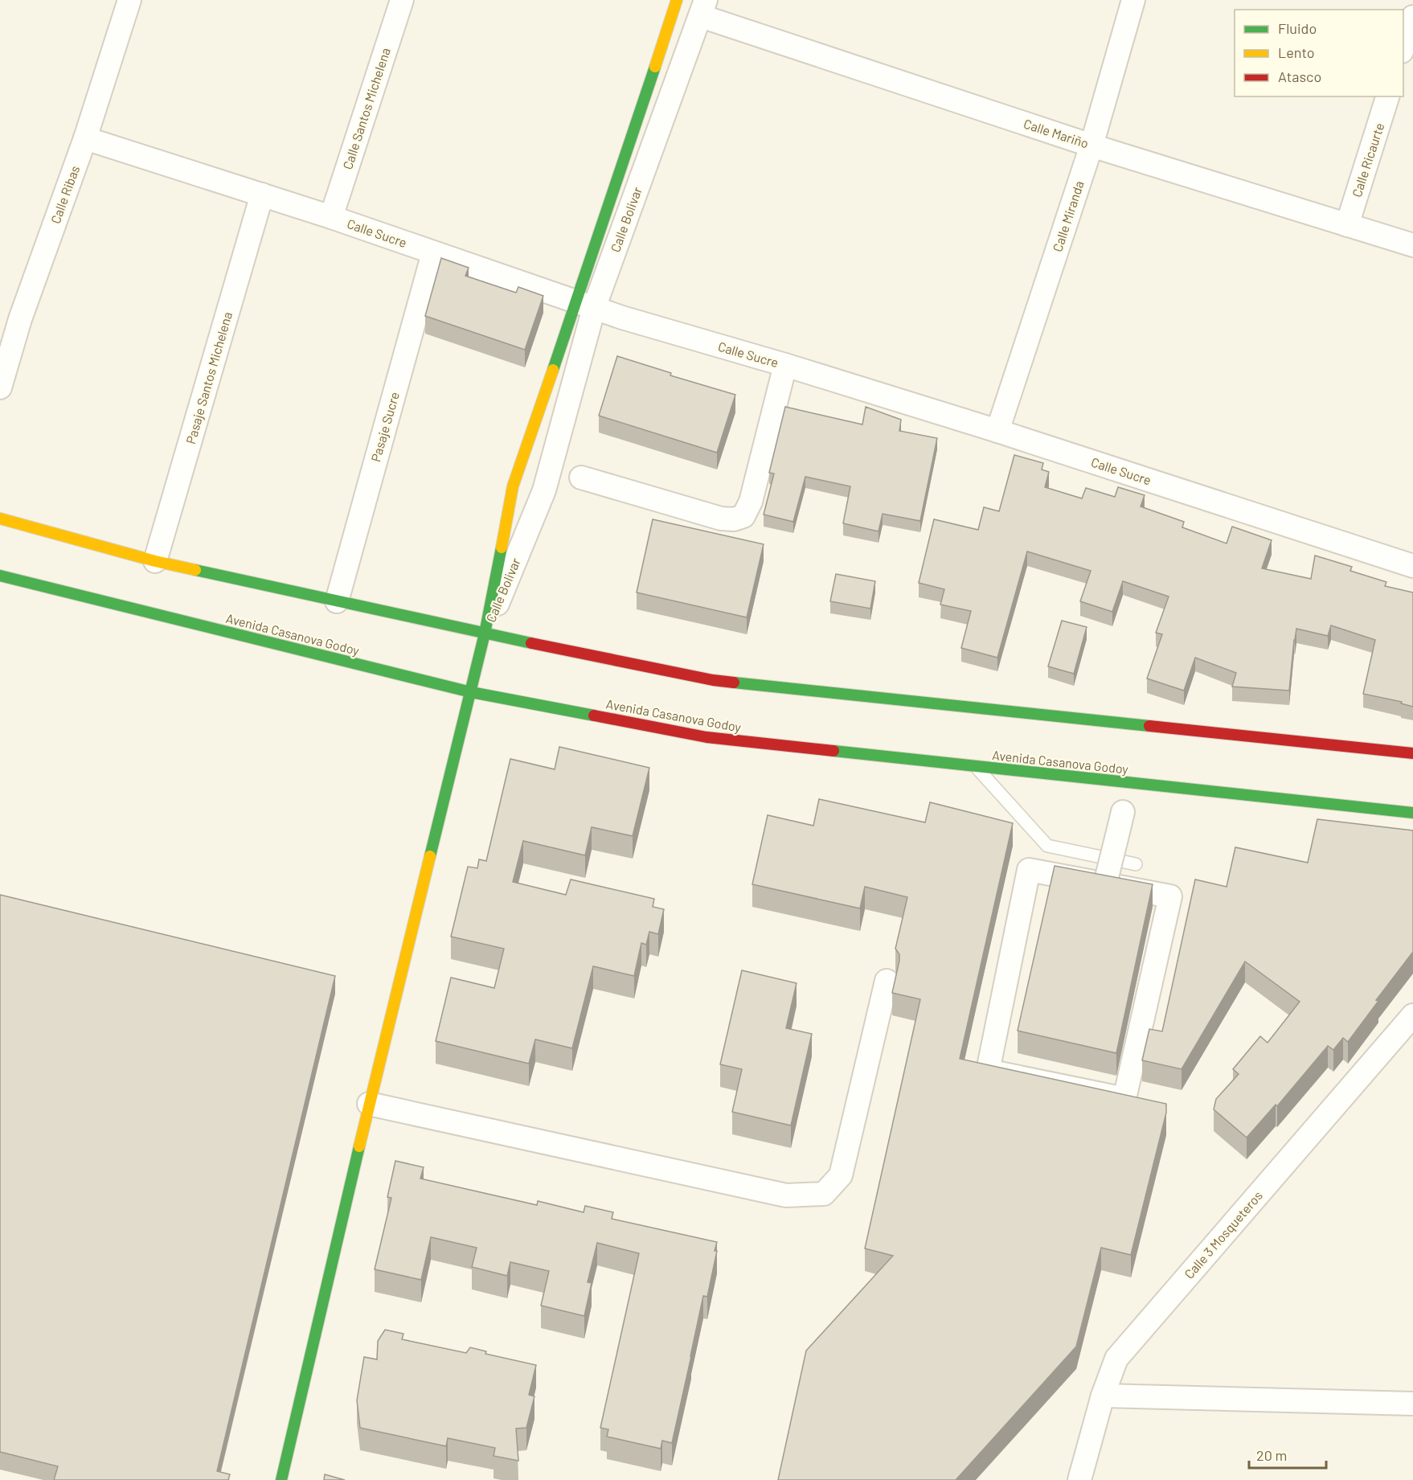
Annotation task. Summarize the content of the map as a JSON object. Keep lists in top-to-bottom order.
{
  "streets": {
    "street": [
      "Calle Santos Michelena",
      "Calle Mariño",
      "Calle Ricaurte",
      "Calle Ribas",
      "Calle Miranda",
      "Calle Bolivar",
      "Calle Sucre",
      "Pasaje Santos Michelena",
      "Pasaje Sucre",
      "Avenida Casanova Godoy",
      "Calle 3 Mosqueteros"
    ]
  },
  "crossings": [
    ["Calle Santos Michelena", "Calle Sucre"],
    ["Calle Mariño", "Calle Ricaurte"],
    ["Calle Mariño", "Calle Miranda"],
    ["Calle Mariño", "Calle Bolivar"],
    ["Calle Ribas", "Calle Sucre"],
    ["Calle Miranda", "Calle Sucre"],
    ["Calle Bolivar", "Calle Sucre"],
    ["Calle Sucre", "Pasaje Santos Michelena"],
    ["Calle Sucre", "Pasaje Sucre"]
  ],
  "legend": ["Fluido", "Lento", "Atasco"],
  "scale_bar": "20 m"
}
